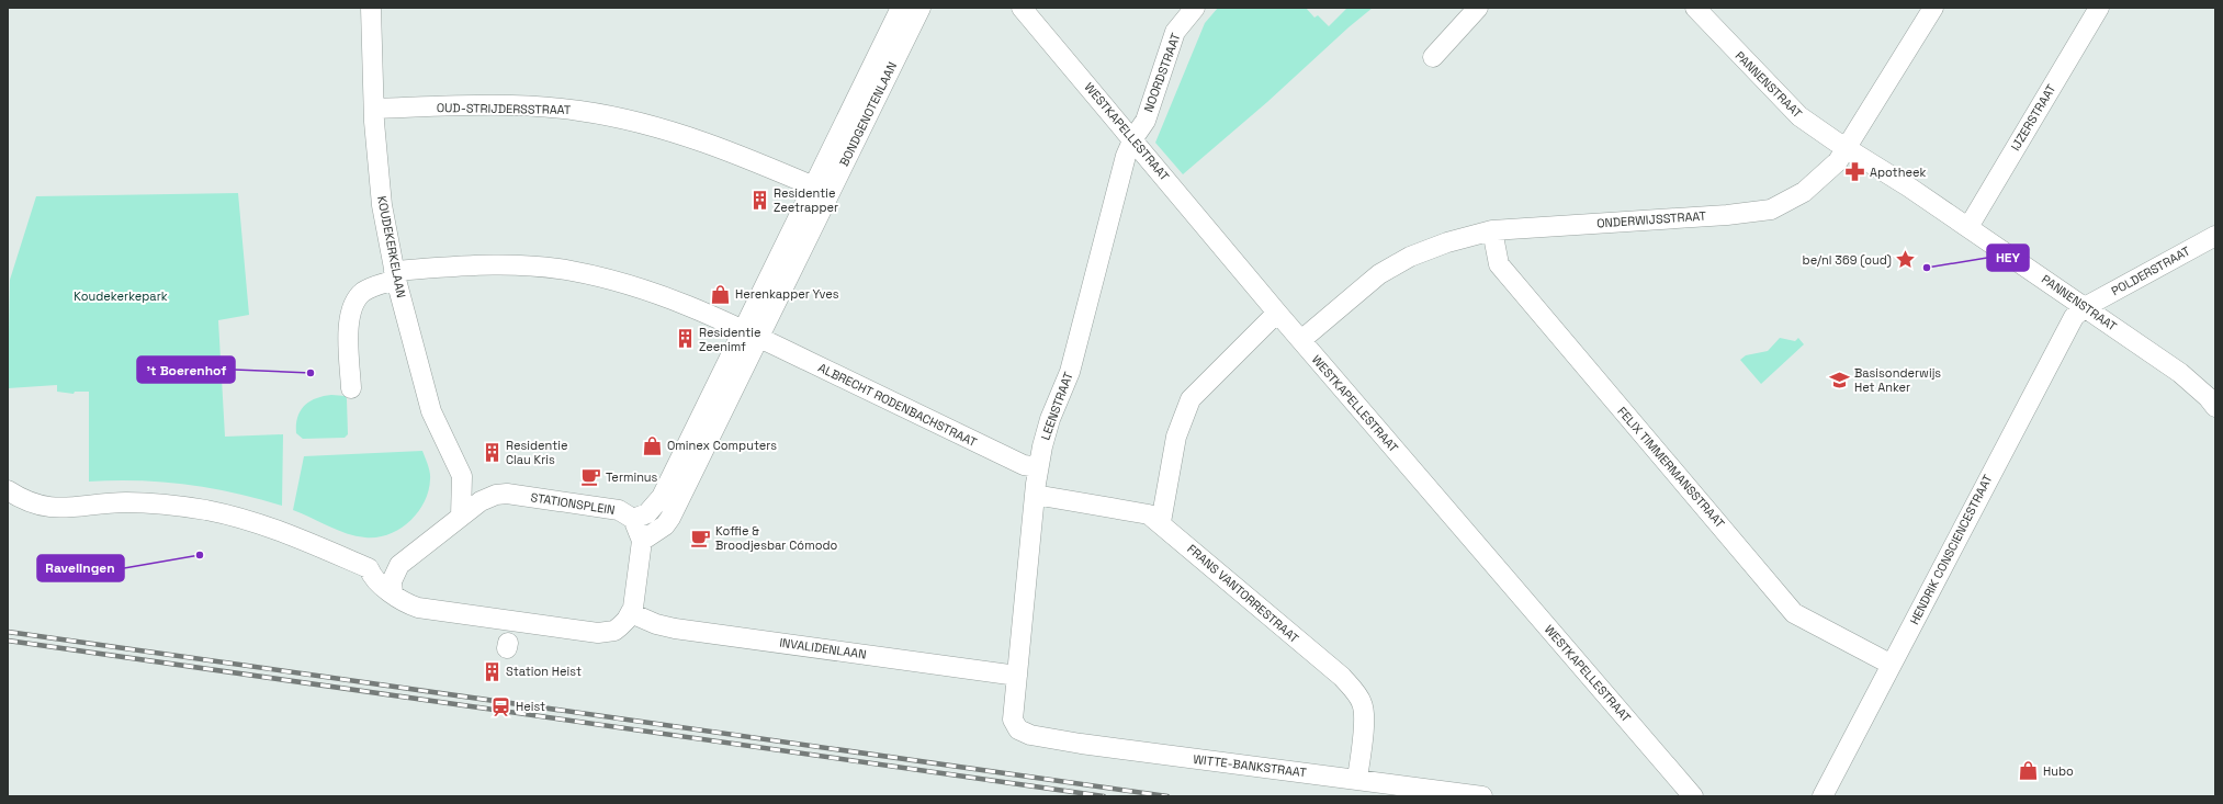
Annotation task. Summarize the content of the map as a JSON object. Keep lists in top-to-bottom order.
{
  "streets": {
    "street": [
      "NOORDSTRAAT",
      "PANNENSTRAAT",
      "OUD-STRIJDERSSTRAAT",
      "BONDGENOTENLAAN",
      "IJZERSTRAAT",
      "WESTKAPELLESTRAAT",
      "ONDERWIJSSTRAAT",
      "KOUDEKERKELAAN",
      "POLDERSTRAAT",
      "ALBRECHT RODENBACHSTRAAT",
      "LEENSTRAAT",
      "FELIX TIMMERMANSSTRAAT",
      "STATIONSPLEIN",
      "HENDRIK CONSCIENCESTRAAT",
      "FRANS VANTORRESTRAAT",
      "INVALIDENLAAN",
      "WITTE-BANKSTRAAT"
    ]
  },
  "crossings": [
    ["NOORDSTRAAT", "WESTKAPELLESTRAAT"],
    ["NOORDSTRAAT", "LEENSTRAAT"],
    ["PANNENSTRAAT", "IJZERSTRAAT"],
    ["PANNENSTRAAT", "ONDERWIJSSTRAAT"],
    ["PANNENSTRAAT", "POLDERSTRAAT"],
    ["PANNENSTRAAT", "HENDRIK CONSCIENCESTRAAT"],
    ["OUD-STRIJDERSSTRAAT", "BONDGENOTENLAAN"],
    ["OUD-STRIJDERSSTRAAT", "KOUDEKERKELAAN"],
    ["BONDGENOTENLAAN", "ALBRECHT RODENBACHSTRAAT"],
    ["BONDGENOTENLAAN", "STATIONSPLEIN"],
    ["WESTKAPELLESTRAAT", "ONDERWIJSSTRAAT"],
    ["WESTKAPELLESTRAAT", "LEENSTRAAT"],
    ["ONDERWIJSSTRAAT", "FELIX TIMMERMANSSTRAAT"],
    ["KOUDEKERKELAAN", "ALBRECHT RODENBACHSTRAAT"],
    ["KOUDEKERKELAAN", "STATIONSPLEIN"],
    ["POLDERSTRAAT", "HENDRIK CONSCIENCESTRAAT"],
    ["ALBRECHT RODENBACHSTRAAT", "LEENSTRAAT"],
    ["LEENSTRAAT", "FRANS VANTORRESTRAAT"],
    ["LEENSTRAAT", "INVALIDENLAAN"],
    ["LEENSTRAAT", "WITTE-BANKSTRAAT"],
    ["FELIX TIMMERMANSSTRAAT", "HENDRIK CONSCIENCESTRAAT"],
    ["FRANS VANTORRESTRAAT", "WITTE-BANKSTRAAT"]
  ],
  "parks": ["Koudekerkepark"],
  "places": {
    "pharmacy": ["Apotheek"],
    "building": [
      "Residentie Zeetrapper",
      "Residentie Zeenimf",
      "Residentie Clau Kris",
      "Station Heist"
    ],
    "place": ["be/nl 369 (oud)"],
    "other": ["HEY", "'t Boerenhof", "Ravelingen"],
    "shop": ["Herenkapper Yves", "Ominex Computers", "Hubo"],
    "school or university": ["Basisonderwijs Het Anker"],
    "cafe": ["Terminus", "Koffie & Broodjesbar Cómodo"],
    "station": ["Heist"]
  }
}
